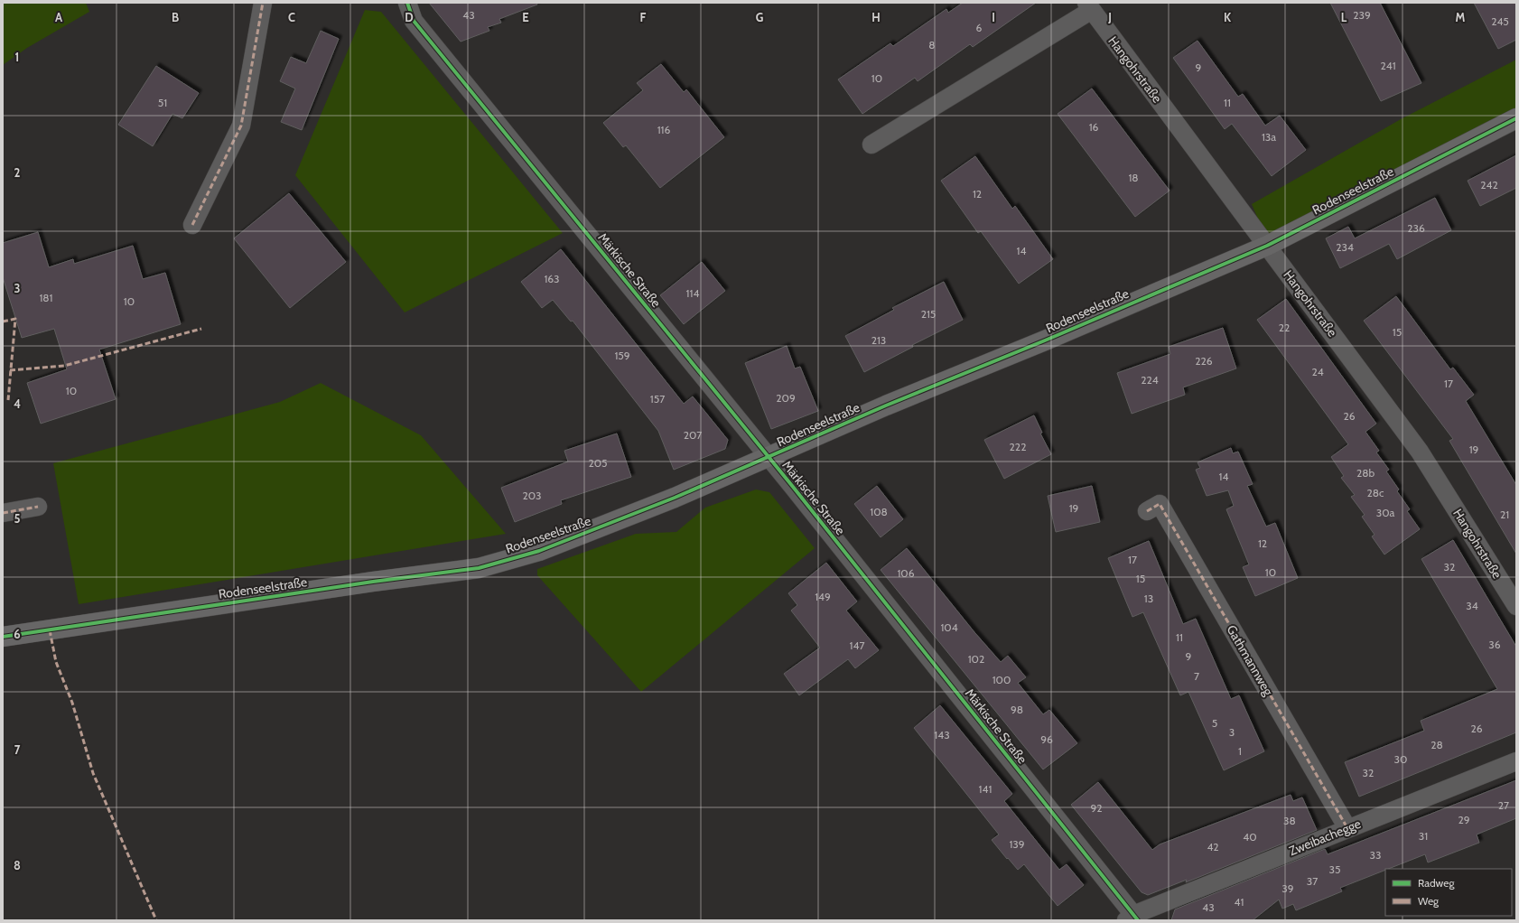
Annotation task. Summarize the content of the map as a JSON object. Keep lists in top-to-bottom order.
{
  "streets": {
    "main road": ["Rodenseelstraße"],
    "street": [
      "Hangohrstraße",
      "Märkische Straße",
      "Gathmannweg",
      "Zweibachegge"
    ]
  },
  "crossings": [
    ["Hangohrstraße", "Rodenseelstraße"],
    ["Rodenseelstraße", "Märkische Straße"],
    ["Märkische Straße", "Zweibachegge"],
    ["Gathmannweg", "Zweibachegge"]
  ],
  "house_numbers": [
    "43",
    "239",
    "245",
    "6",
    "8",
    "241",
    "9",
    "10",
    "51",
    "11",
    "16",
    "116",
    "13a",
    "18",
    "242",
    "12",
    "236",
    "234",
    "14",
    "163",
    "114",
    "181",
    "10",
    "215",
    "22",
    "15",
    "213",
    "159",
    "226",
    "24",
    "224",
    "17",
    "10",
    "209",
    "157",
    "26",
    "207",
    "222",
    "19",
    "205",
    "28b",
    "14",
    "28c",
    "203",
    "19",
    "108",
    "30a",
    "21",
    "12",
    "17",
    "32",
    "10",
    "106",
    "15",
    "149",
    "13",
    "34",
    "104",
    "11",
    "36",
    "147",
    "9",
    "102",
    "7",
    "100",
    "98",
    "5",
    "26",
    "3",
    "143",
    "96",
    "28",
    "1",
    "30",
    "32",
    "141",
    "27",
    "92",
    "29",
    "38",
    "31",
    "40",
    "139",
    "42",
    "33",
    "35",
    "37",
    "39",
    "41",
    "43"
  ],
  "legend": ["Radweg", "Weg"],
  "grid": {
    "columns": [
      "A",
      "B",
      "C",
      "D",
      "E",
      "F",
      "G",
      "H",
      "I",
      "J",
      "K",
      "L",
      "M"
    ],
    "rows": [
      "1",
      "2",
      "3",
      "4",
      "5",
      "6",
      "7",
      "8"
    ]
  }
}
